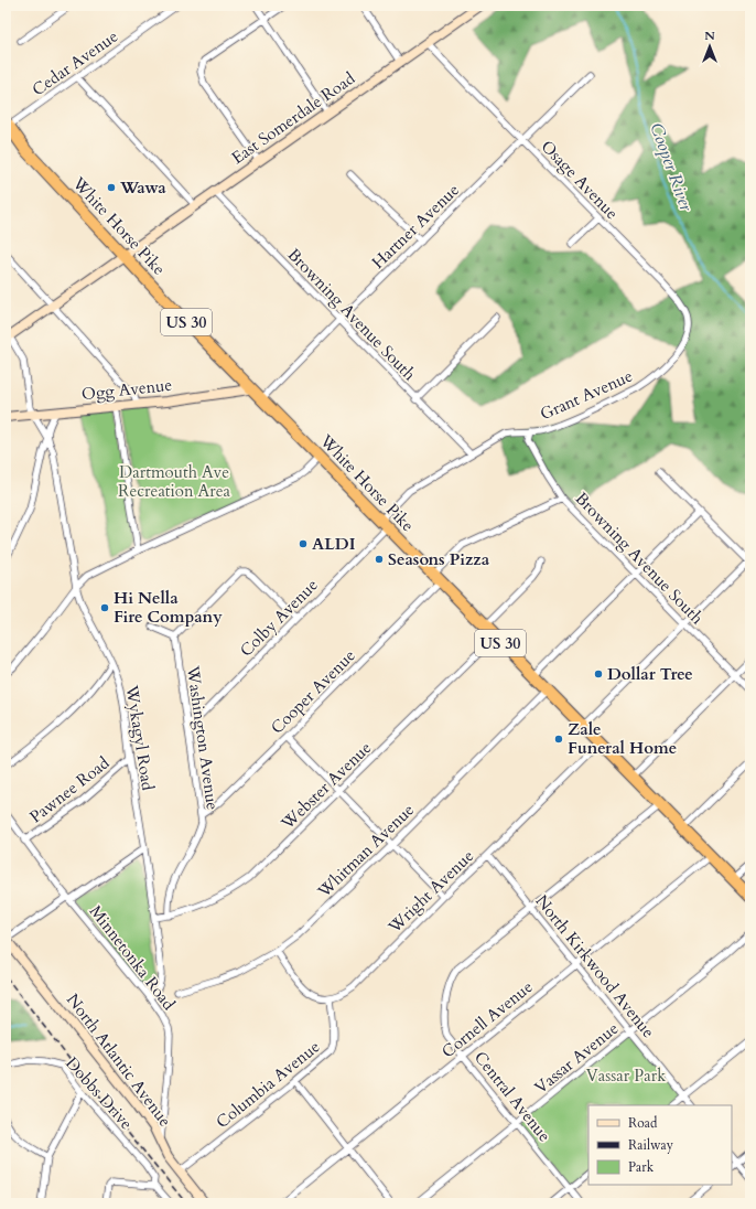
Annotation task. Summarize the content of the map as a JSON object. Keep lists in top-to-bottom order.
{
  "streets": {
    "highway": ["White Horse Pike", "US 30"],
    "street": [
      "Cedar Avenue",
      "East Somerdale Road",
      "Osage Avenue",
      "Hartner Avenue",
      "Browning Avenue South",
      "Ogg Avenue",
      "Grant Avenue",
      "Colby Avenue",
      "Cooper Avenue",
      "Wykagyl Road",
      "Washington Avenue",
      "Webster Avenue",
      "Pawnee Road",
      "Whitman Avenue",
      "Wright Avenue",
      "Minnetonka Road",
      "North Kirkwood Avenue",
      "Cornell Avenue",
      "Vassar Avenue",
      "North Atlantic Avenue",
      "Columbia Avenue",
      "Dobbs Drive",
      "Central Avenue"
    ]
  },
  "crossings": [
    ["Cedar Avenue", "White Horse Pike"],
    ["East Somerdale Road", "Osage Avenue"],
    ["East Somerdale Road", "White Horse Pike"],
    ["East Somerdale Road", "Browning Avenue South"],
    ["East Somerdale Road", "Wykagyl Road"],
    ["Osage Avenue", "Hartner Avenue"],
    ["Osage Avenue", "Grant Avenue"],
    ["White Horse Pike", "Hartner Avenue"],
    ["White Horse Pike", "Ogg Avenue"],
    ["White Horse Pike", "Grant Avenue"],
    ["White Horse Pike", "Colby Avenue"],
    ["White Horse Pike", "Cooper Avenue"],
    ["White Horse Pike", "Webster Avenue"],
    ["White Horse Pike", "Whitman Avenue"],
    ["White Horse Pike", "Wright Avenue"],
    ["White Horse Pike", "Cornell Avenue"],
    ["Hartner Avenue", "Browning Avenue South"],
    ["Browning Avenue South", "Grant Avenue"],
    ["Browning Avenue South", "Cooper Avenue"],
    ["Ogg Avenue", "Wykagyl Road"],
    ["Grant Avenue", "Colby Avenue"],
    ["Colby Avenue", "Washington Avenue"],
    ["Cooper Avenue", "Washington Avenue"],
    ["Wykagyl Road", "Webster Avenue"],
    ["Wykagyl Road", "Pawnee Road"],
    ["Wykagyl Road", "Minnetonka Road"],
    ["Washington Avenue", "Webster Avenue"],
    ["Pawnee Road", "Minnetonka Road"],
    ["Wright Avenue", "North Kirkwood Avenue"],
    ["Wright Avenue", "Columbia Avenue"],
    ["Minnetonka Road", "North Atlantic Avenue"],
    ["North Kirkwood Avenue", "Cornell Avenue"],
    ["North Kirkwood Avenue", "Vassar Avenue"],
    ["North Kirkwood Avenue", "Central Avenue"],
    ["Cornell Avenue", "Central Avenue"],
    ["Vassar Avenue", "Central Avenue"],
    ["North Atlantic Avenue", "Columbia Avenue"]
  ],
  "water": ["Cooper River"],
  "parks": ["Dartmouth Ave Recreation Area", "Vassar Park"],
  "places": [
    "Wawa",
    "ALDI",
    "Seasons Pizza",
    "Hi Nella Fire Company",
    "Dollar Tree",
    "Zale Funeral Home"
  ],
  "legend": ["Road", "Railway", "Park"],
  "north": "top"
}
